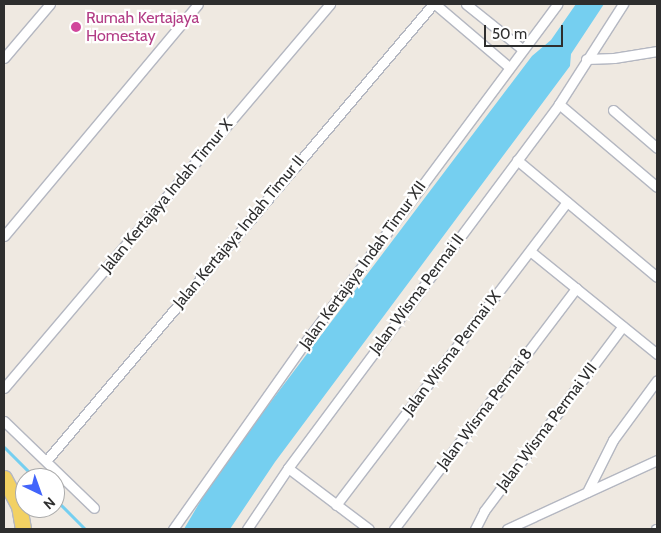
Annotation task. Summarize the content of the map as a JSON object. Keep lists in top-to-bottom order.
{
  "streets": {
    "street": [
      "Jalan Kertajaya Indah Timur X",
      "Jalan Kertajaya Indah Timur II",
      "Jalan Kertajaya Indah Timur XII",
      "Jalan Wisma Permai II",
      "Jalan Wisma Permai IX",
      "Jalan Wisma Permai 8",
      "Jalan Wisma Permai VII"
    ]
  },
  "places": ["Rumah Kertajaya Homestay"],
  "scale_bar": "50 m",
  "north": "bottom right"
}
